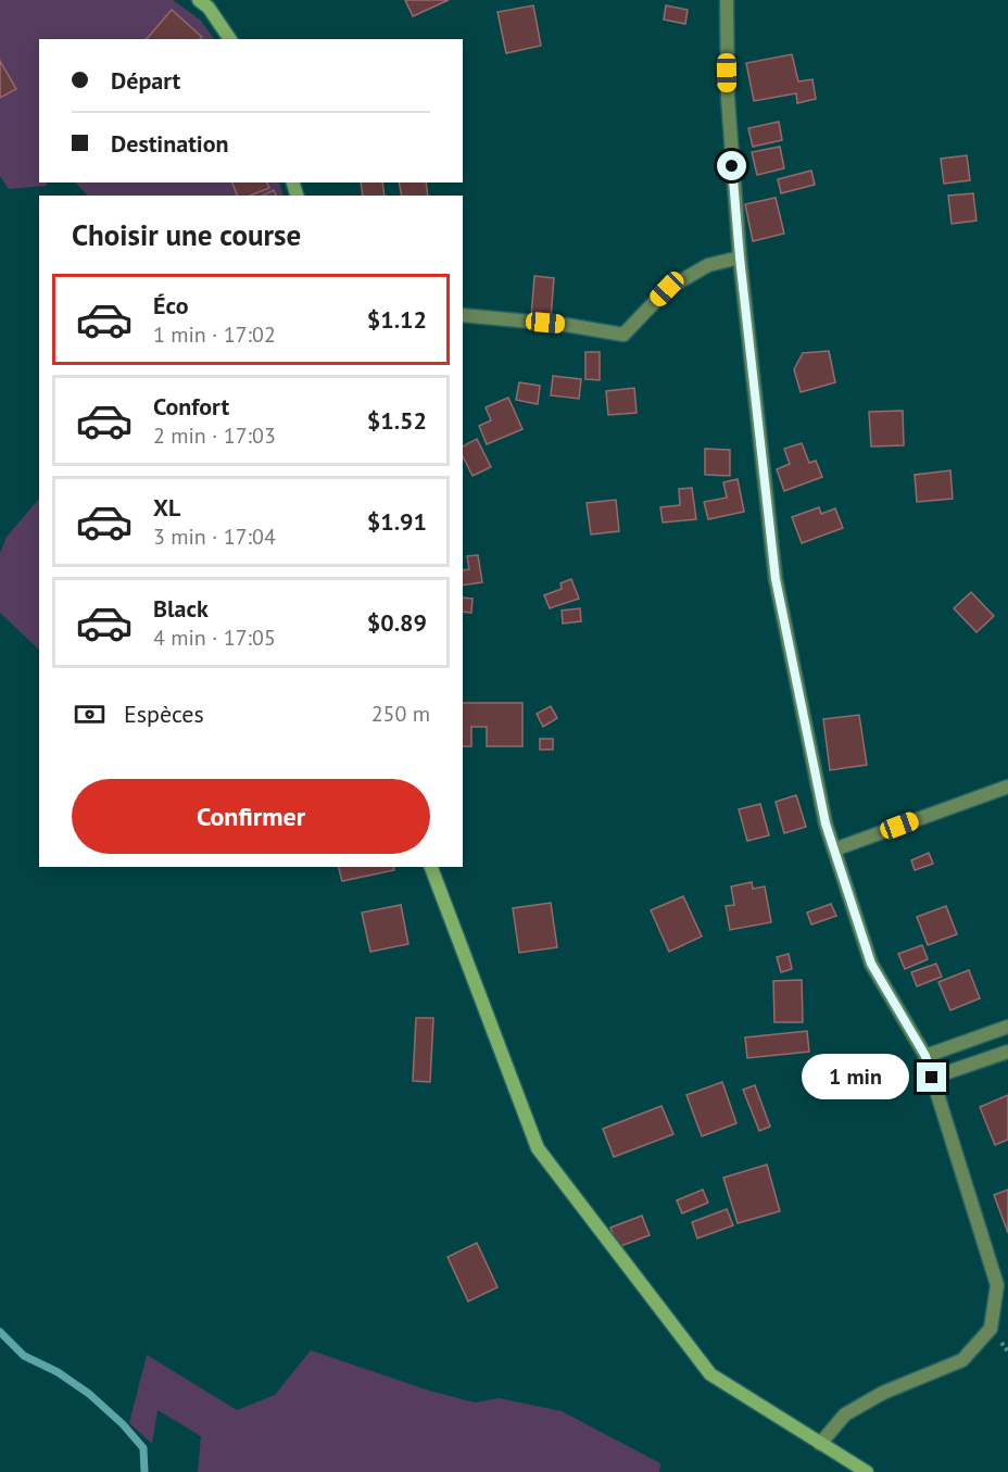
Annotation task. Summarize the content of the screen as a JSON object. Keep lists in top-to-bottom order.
{
  "page": {
    "banner": ["Départ", "Destination"],
    "heading": "Choisir une course",
    "list": [
      {
        "name": "Éco",
        "note": "1 min · 17:02",
        "value": "$1.12"
      },
      {
        "name": "Confort",
        "note": "2 min · 17:03",
        "value": "$1.52"
      },
      {
        "name": "XL",
        "note": "3 min · 17:04",
        "value": "$1.91"
      },
      {
        "name": "Black",
        "note": "4 min · 17:05",
        "value": "$0.89"
      }
    ],
    "pay": ["Espèces", "250 m"],
    "buttons": "Confirmer",
    "bubble": "1 min"
  }
}
